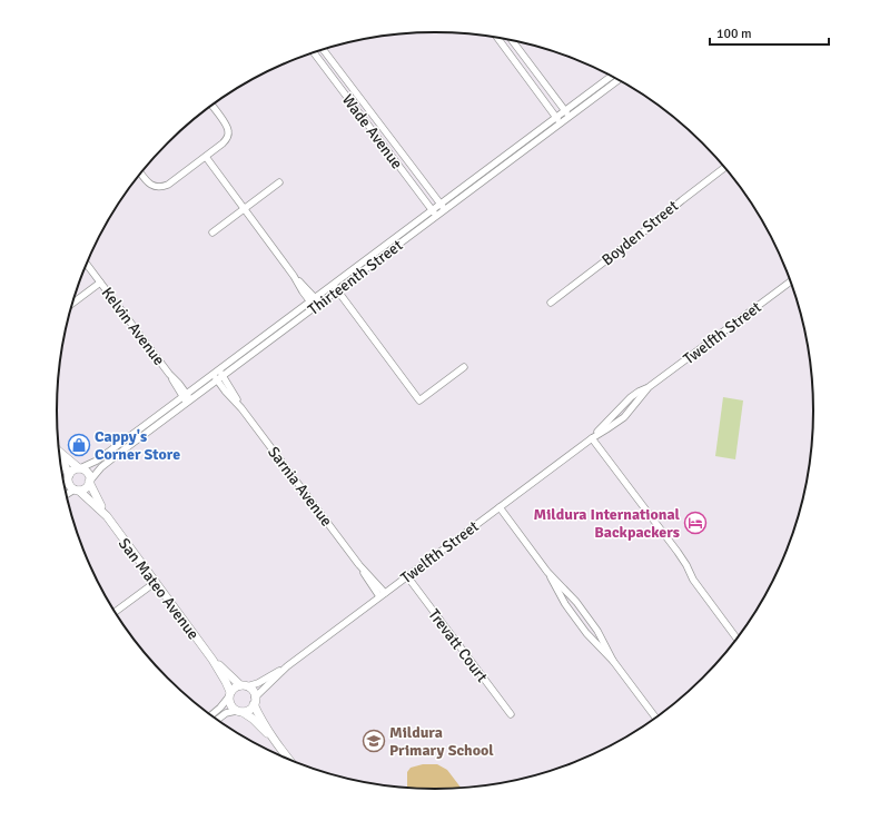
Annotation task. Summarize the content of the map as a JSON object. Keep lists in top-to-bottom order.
{
  "streets": {
    "street": [
      "Wade Avenue",
      "Boyden Street",
      "Thirteenth Street",
      "Kelvin Avenue",
      "Twelfth Street",
      "Sarnia Avenue",
      "San Mateo Avenue",
      "Trevatt Court"
    ]
  },
  "crossings": [
    ["Wade Avenue", "Thirteenth Street"],
    ["Thirteenth Street", "Kelvin Avenue"],
    ["Thirteenth Street", "Sarnia Avenue"],
    ["Thirteenth Street", "San Mateo Avenue"],
    ["Twelfth Street", "Sarnia Avenue"],
    ["Twelfth Street", "San Mateo Avenue"],
    ["Twelfth Street", "Trevatt Court"]
  ],
  "places": {
    "shop": ["Cappy's Corner Store"],
    "hotel": ["Mildura International Backpackers"],
    "school or university": ["Mildura Primary School"]
  },
  "scale_bar": "100 m"
}
